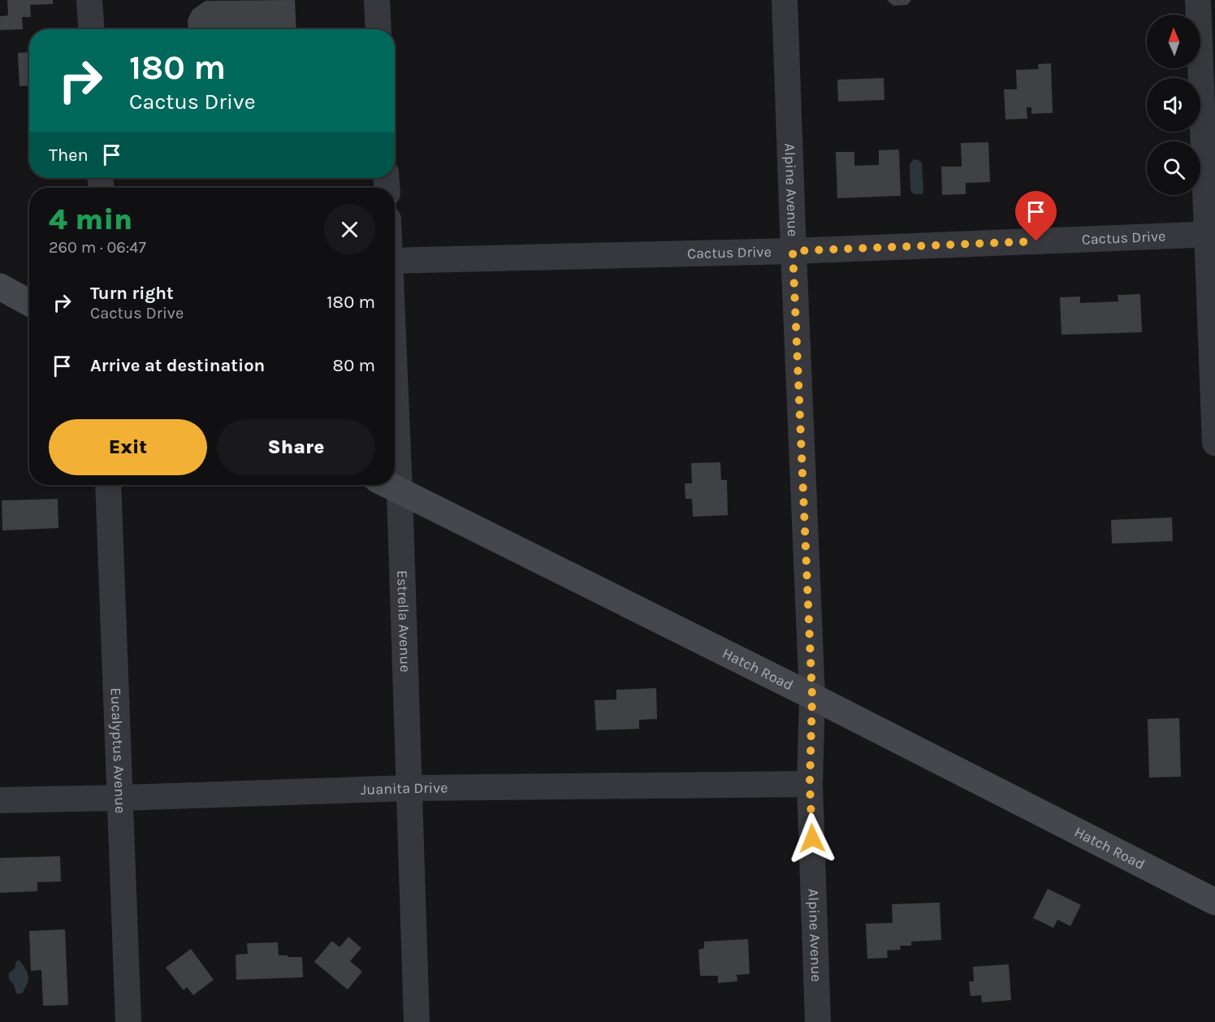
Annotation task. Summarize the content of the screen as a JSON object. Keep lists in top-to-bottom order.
{
  "streets": {
    "street": [
      "Alpine Avenue",
      "Cactus Drive",
      "Estrella Avenue",
      "Hatch Road",
      "Eucalyptus Avenue",
      "Juanita Drive"
    ]
  },
  "crossings": [
    ["Alpine Avenue", "Cactus Drive"],
    ["Alpine Avenue", "Hatch Road"],
    ["Alpine Avenue", "Juanita Drive"],
    ["Estrella Avenue", "Hatch Road"],
    ["Estrella Avenue", "Juanita Drive"],
    ["Eucalyptus Avenue", "Juanita Drive"]
  ],
  "north": "top",
  "page": {
    "turn": ["180 m", "Cactus Drive"],
    "then": "Then",
    "heading": ["4 min", "260 m · 06:47"],
    "list": [
      {
        "name": "Turn right",
        "note": "Cactus Drive",
        "value": "180 m"
      },
      {
        "name": "Arrive at destination",
        "value": "80 m"
      }
    ],
    "buttons": ["Exit", "Share"]
  }
}
